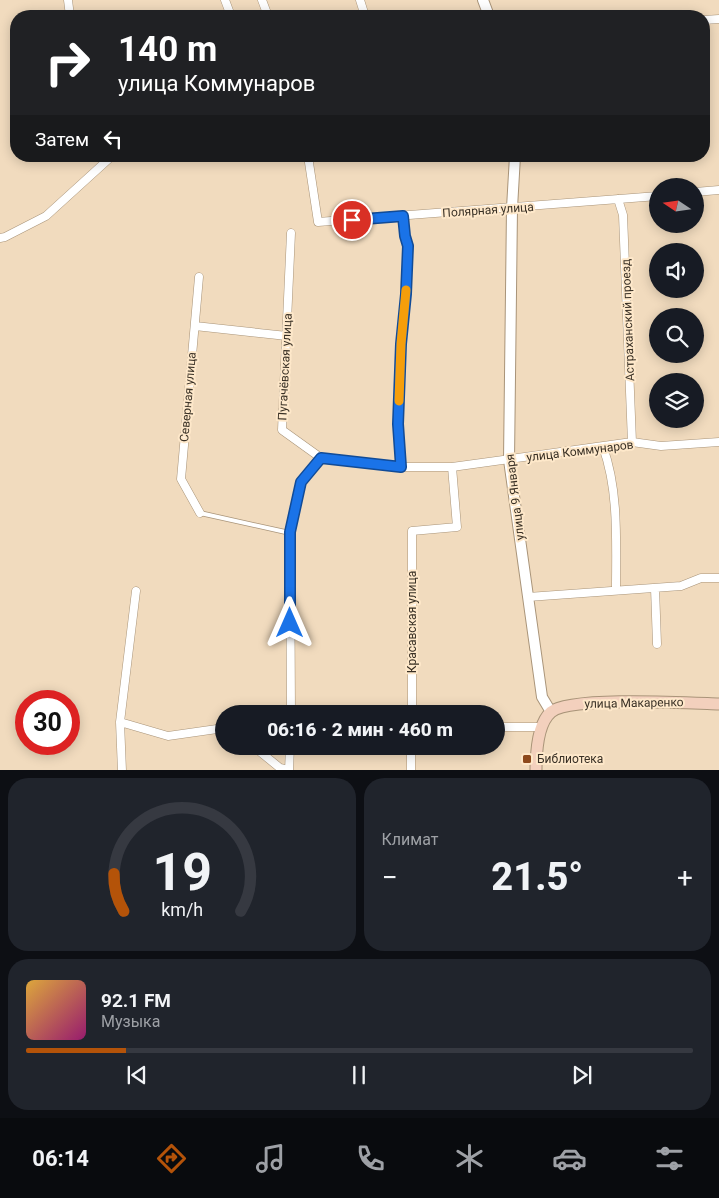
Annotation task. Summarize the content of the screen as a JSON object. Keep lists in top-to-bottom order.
{
  "streets": {
    "main road": ["улица Макаренко"],
    "street": [
      "Полярная улица",
      "Астраханский проезд",
      "Пугачёвская улица",
      "Северная улица",
      "улица Коммунаров",
      "улица 9 Января",
      "Красавская улица"
    ]
  },
  "crossings": [
    ["Полярная улица", "Астраханский проезд"],
    ["Полярная улица", "улица 9 Января"],
    ["Астраханский проезд", "улица Коммунаров"],
    ["Пугачёвская улица", "улица Коммунаров"],
    ["улица Коммунаров", "улица 9 Января"],
    ["улица Коммунаров", "Красавская улица"],
    ["улица 9 Января", "улица Макаренко"]
  ],
  "places": {
    "transit": ["Библиотека"]
  },
  "north": "left",
  "page": {
    "turn": ["140 m", "улица Коммунаров"],
    "then": "Затем",
    "limit": "30",
    "trip": "06:16 · 2 мин · 460 m",
    "tile": "Климат",
    "heat": ["−", "21.5°", "+"],
    "song": ["92.1 FM", "Музыка"],
    "tabs": "06:14",
    "gauge": ["19", "km/h"]
  }
}
